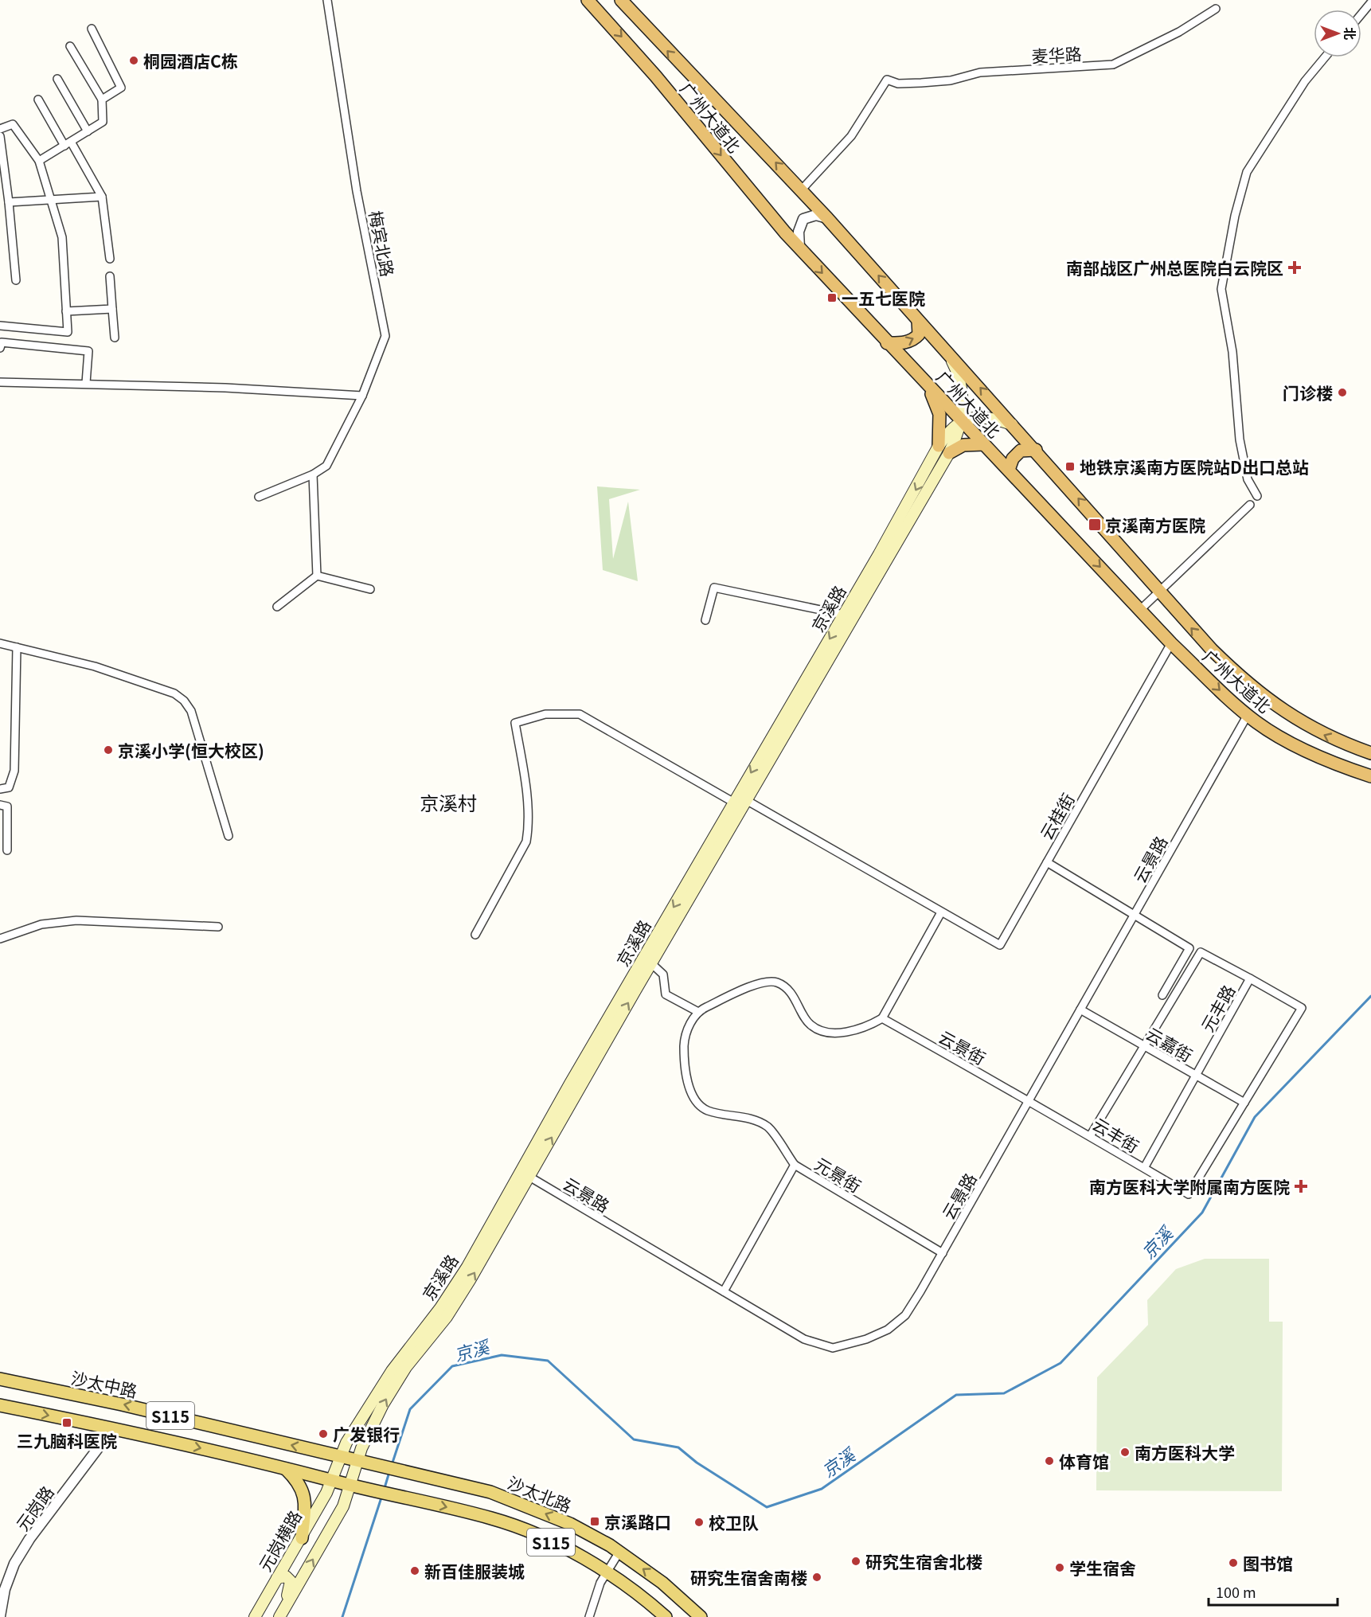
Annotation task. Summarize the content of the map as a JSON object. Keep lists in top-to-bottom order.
{
  "streets": {
    "highway": ["广州大道北"],
    "main road": [
      "京溪路",
      "沙太中路",
      "S115",
      "沙太北路",
      "元岗横路"
    ],
    "street": [
      "麦华路",
      "梅宾北路",
      "云桂街",
      "云景路",
      "元丰路",
      "云嘉街",
      "云景街",
      "云丰街",
      "元景街",
      "元岗路"
    ]
  },
  "crossings": [
    ["麦华路", "广州大道北"],
    ["广州大道北", "京溪路"],
    ["广州大道北", "云桂街"],
    ["广州大道北", "云景路"],
    ["京溪路", "云桂街"],
    ["京溪路", "云景路"],
    ["京溪路", "沙太中路"],
    ["京溪路", "S115"],
    ["京溪路", "沙太北路"],
    ["京溪路", "元岗横路"],
    ["云景路", "云嘉街"],
    ["云景路", "云景街"],
    ["云景路", "云丰街"],
    ["云景路", "元景街"],
    ["元丰路", "云嘉街"],
    ["元丰路", "云丰街"],
    ["云景街", "云丰街"],
    ["沙太中路", "沙太北路"],
    ["S115", "元岗路"],
    ["S115", "元岗横路"]
  ],
  "districts": ["京溪村"],
  "water": ["京溪"],
  "places": {
    "other": [
      "桐园酒店C栋",
      "门诊楼",
      "京溪小学(恒大校区)",
      "广发银行",
      "南方医科大学",
      "体育馆",
      "校卫队",
      "研究生宿舍北楼",
      "图书馆",
      "学生宿舍",
      "新百佳服装城",
      "研究生宿舍南楼"
    ],
    "health": ["南部战区广州总医院白云院区", "南方医科大学附属南方医院"],
    "transit": [
      "一五七医院",
      "地铁京溪南方医院站D出口总站",
      "京溪南方医院",
      "三九脑科医院",
      "京溪路口"
    ]
  },
  "scale_bar": "100 m",
  "north": "right"
}
